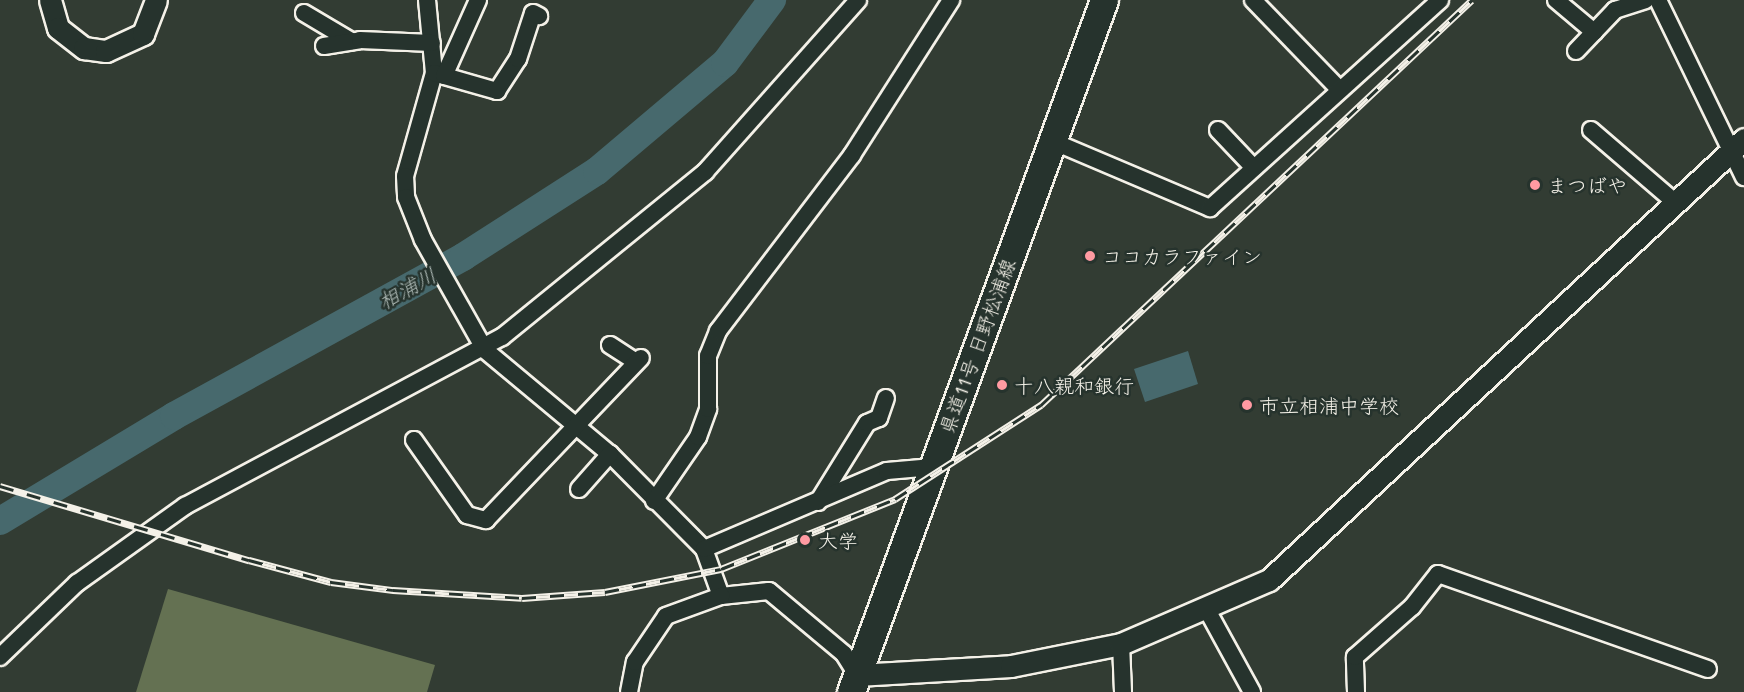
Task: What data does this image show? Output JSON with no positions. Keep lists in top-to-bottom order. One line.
{"streets":{"main road":["県道11号 日野松浦線"]},"water":["相浦川"],"places":["まつばや","ココカラファイン","十八親和銀行","市立相浦中学校","大学"]}
